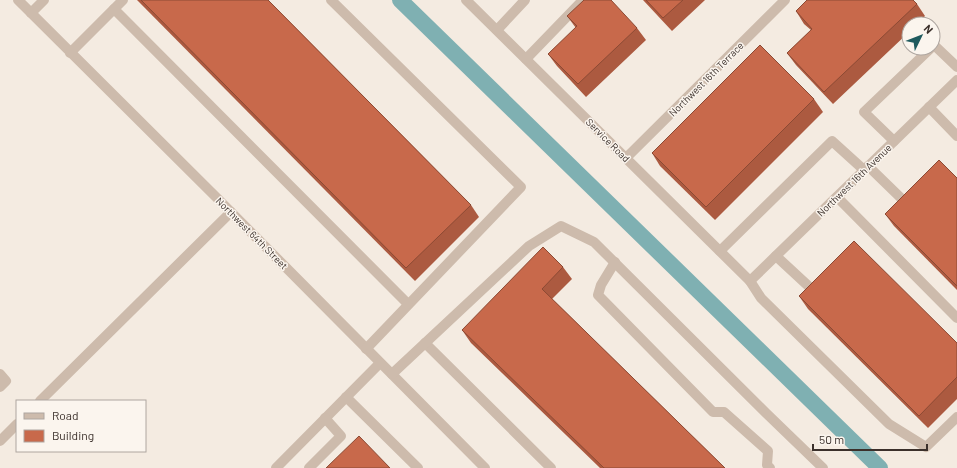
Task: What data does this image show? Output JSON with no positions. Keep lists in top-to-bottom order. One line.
{"streets":{"street":["Northwest 16th Terrace","Service Road","Northwest 16th Avenue","Northwest 64th Street"]},"crossings":[["Northwest 16th Terrace","Service Road"],["Service Road","Northwest 16th Avenue"]],"legend":["Road","Building"],"scale_bar":"50 m","north":"top right"}
